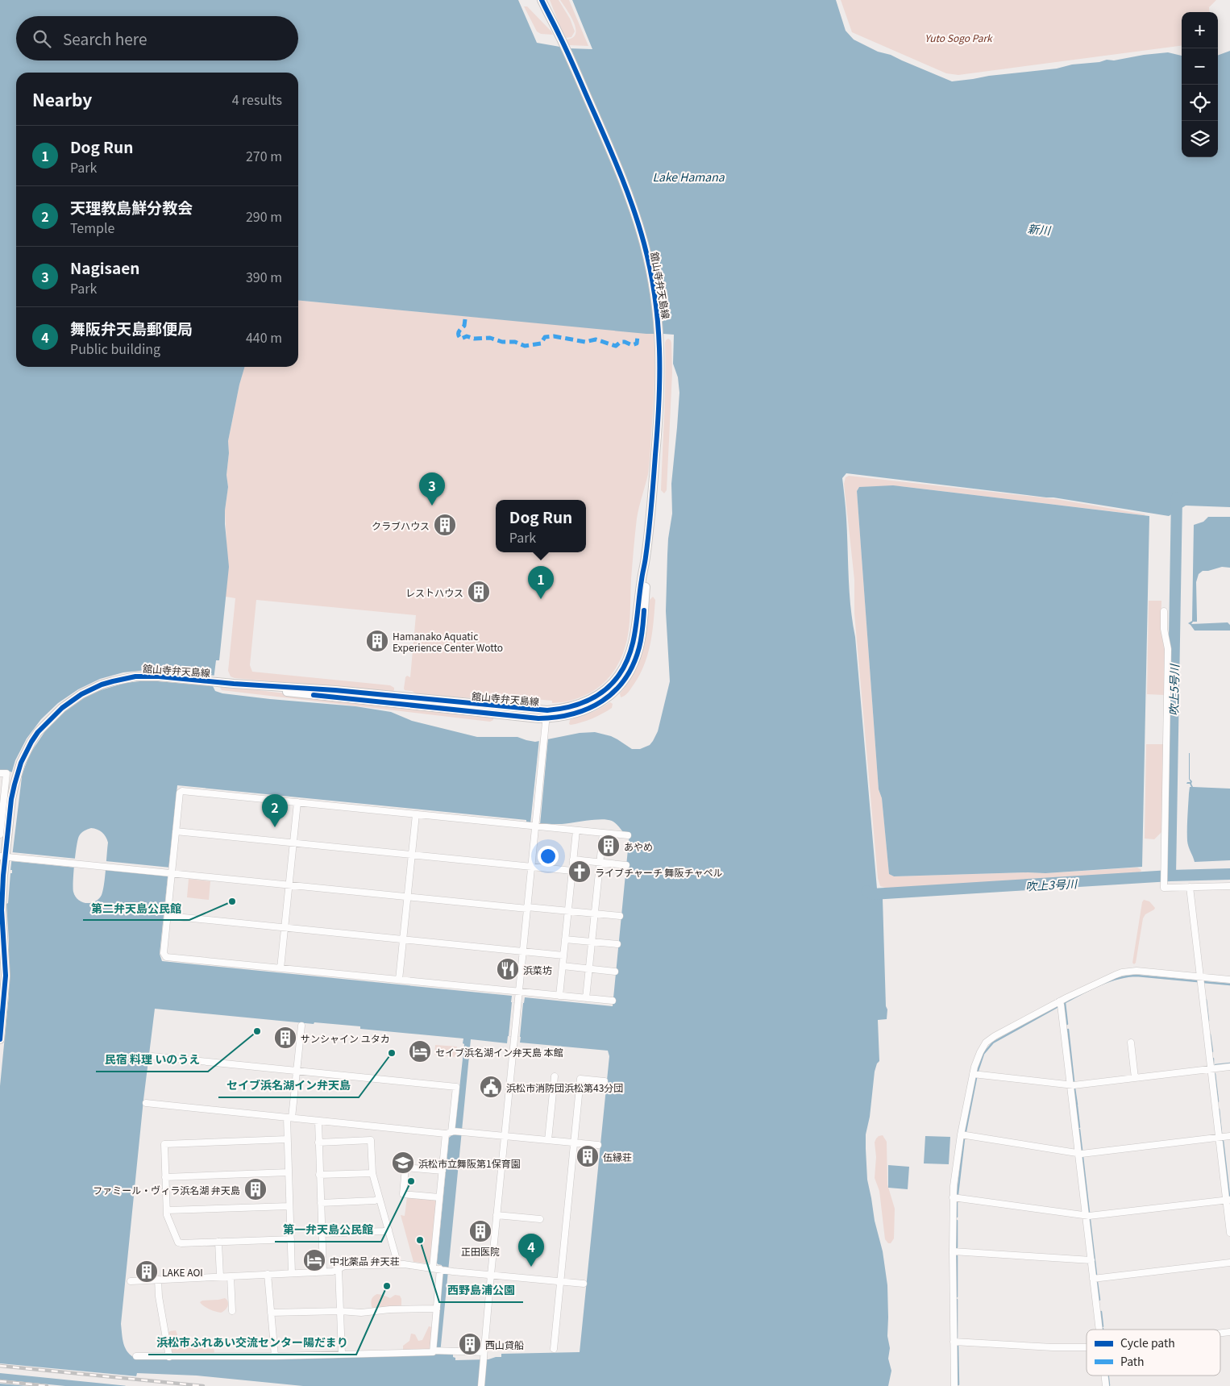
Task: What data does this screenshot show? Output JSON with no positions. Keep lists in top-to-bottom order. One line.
{"streets":{"main road":["舘山寺弁天島線"]},"water":["Lake Hamana","新川","吹上5号川","吹上3号川"],"parks":["Yuto Sogo Park"],"places":{"building":["クラブハウス","レストハウス","Hamanako Aquatic Experience Center Wotto","あやめ","サンシャイン ユタカ","伍縁荘","ファミール・ヴィラ浜名湖 弁天島","正田医院","LAKE AOI","西山貸船"],"church":["ライブチャーチ 舞阪チャペル"],"other":["第二弁天島公民館","民宿 料理 いのうえ","セイブ浜名湖イン弁天島","第一弁天島公民館","西野島浦公園","浜松市ふれあい交流センター陽だまり"],"restaurant":["浜菜坊"],"hotel":["セイブ浜名湖イン弁天島 本館","中北薬品 弁天荘"],"public building":["浜松市消防団浜松第43分団"],"school or university":["浜松市立舞阪第1保育園"]},"legend":["Cycle path","Path"],"page":{"map_buttons":["+","−"],"search":"Search here","heading":["Nearby","4 results"],"list":[{"mark":"1","name":"Dog Run","note":"Park","value":"270 m"},{"mark":"2","name":"天理教島鮮分教会","note":"Temple","value":"290 m"},{"mark":"3","name":"Nagisaen","note":"Park","value":"390 m"},{"mark":"4","name":"舞阪弁天島郵便局","note":"Public building","value":"440 m"}],"pins":["3","1","2","4"],"popup":["Dog Run","Park"]}}
